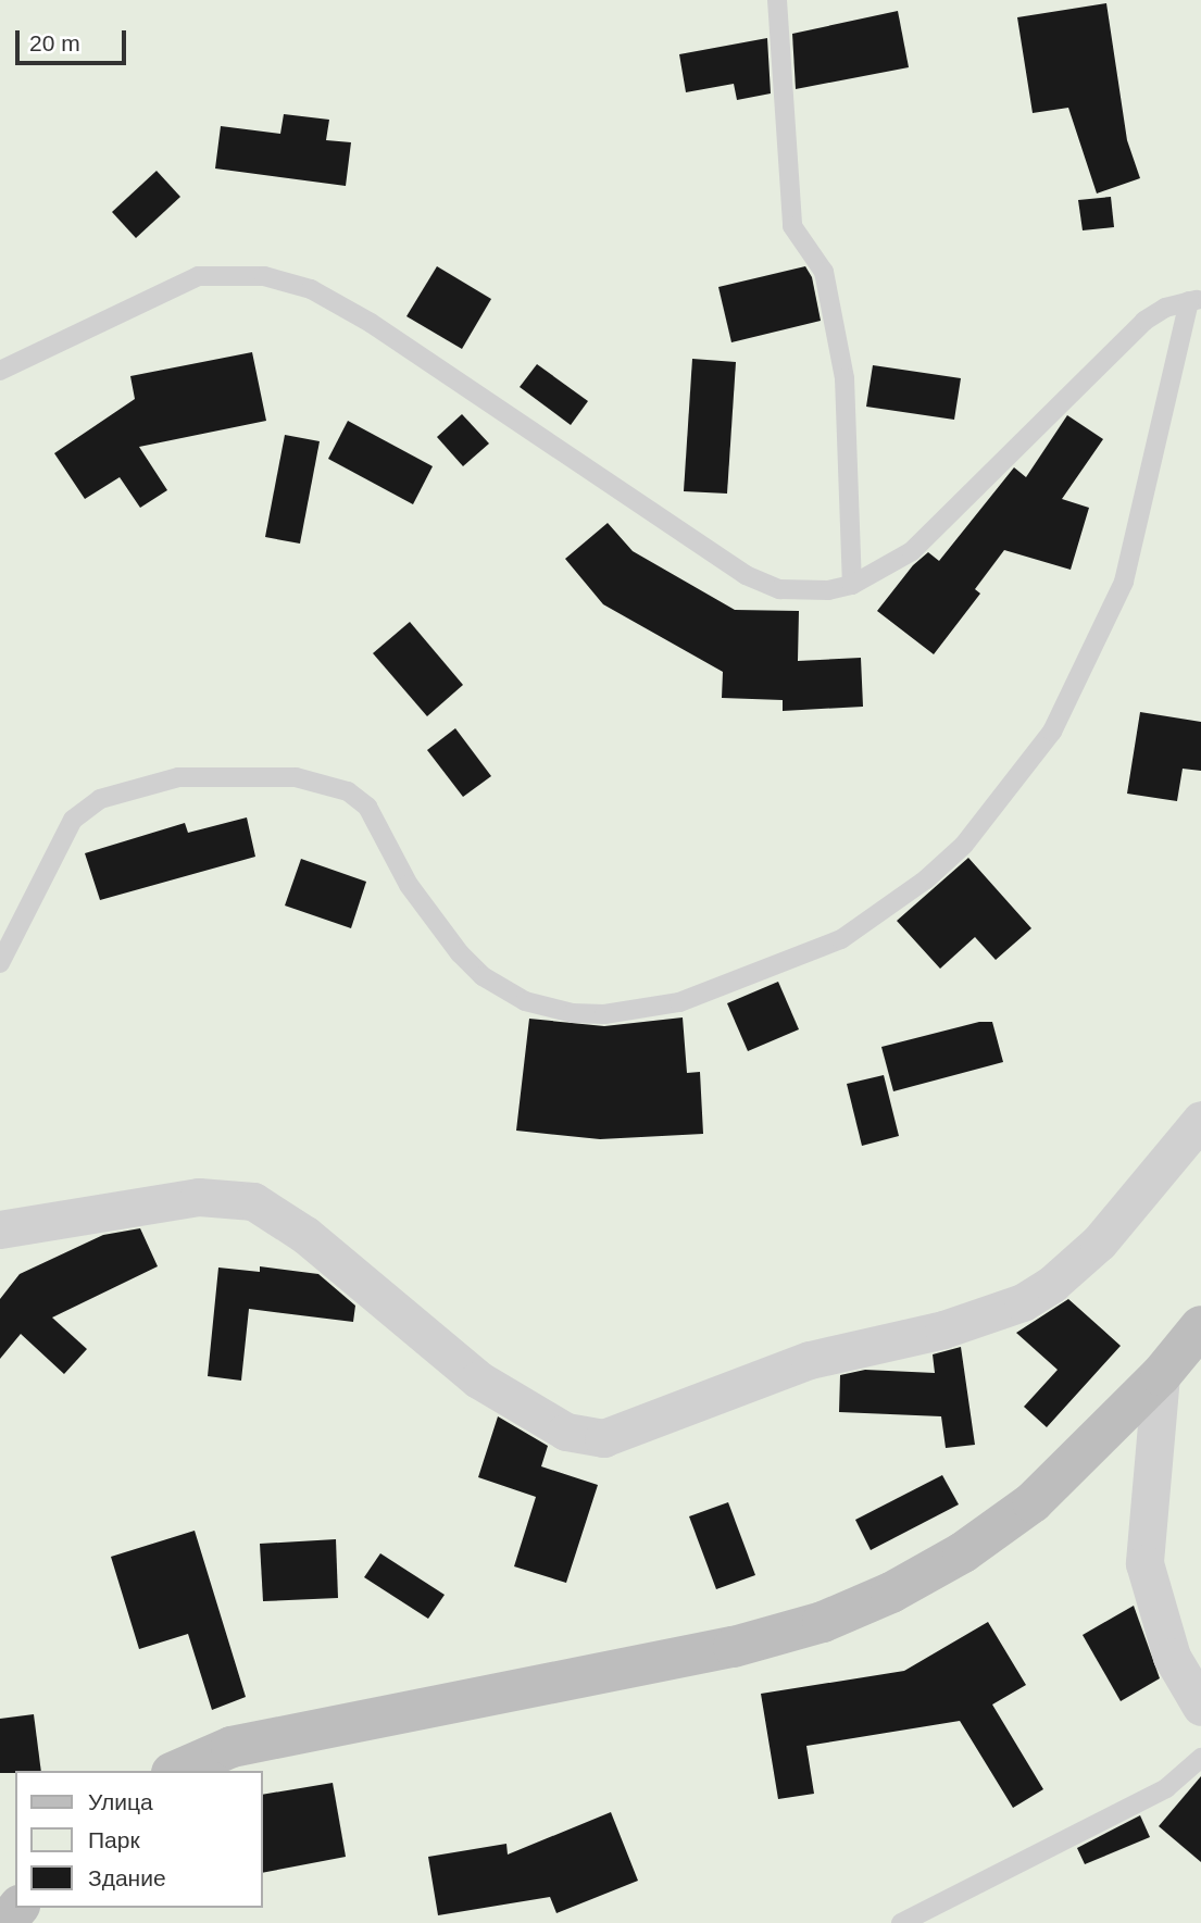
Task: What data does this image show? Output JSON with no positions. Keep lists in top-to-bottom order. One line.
{"legend":["Улица","Парк","Здание"],"scale_bar":"20 m"}
